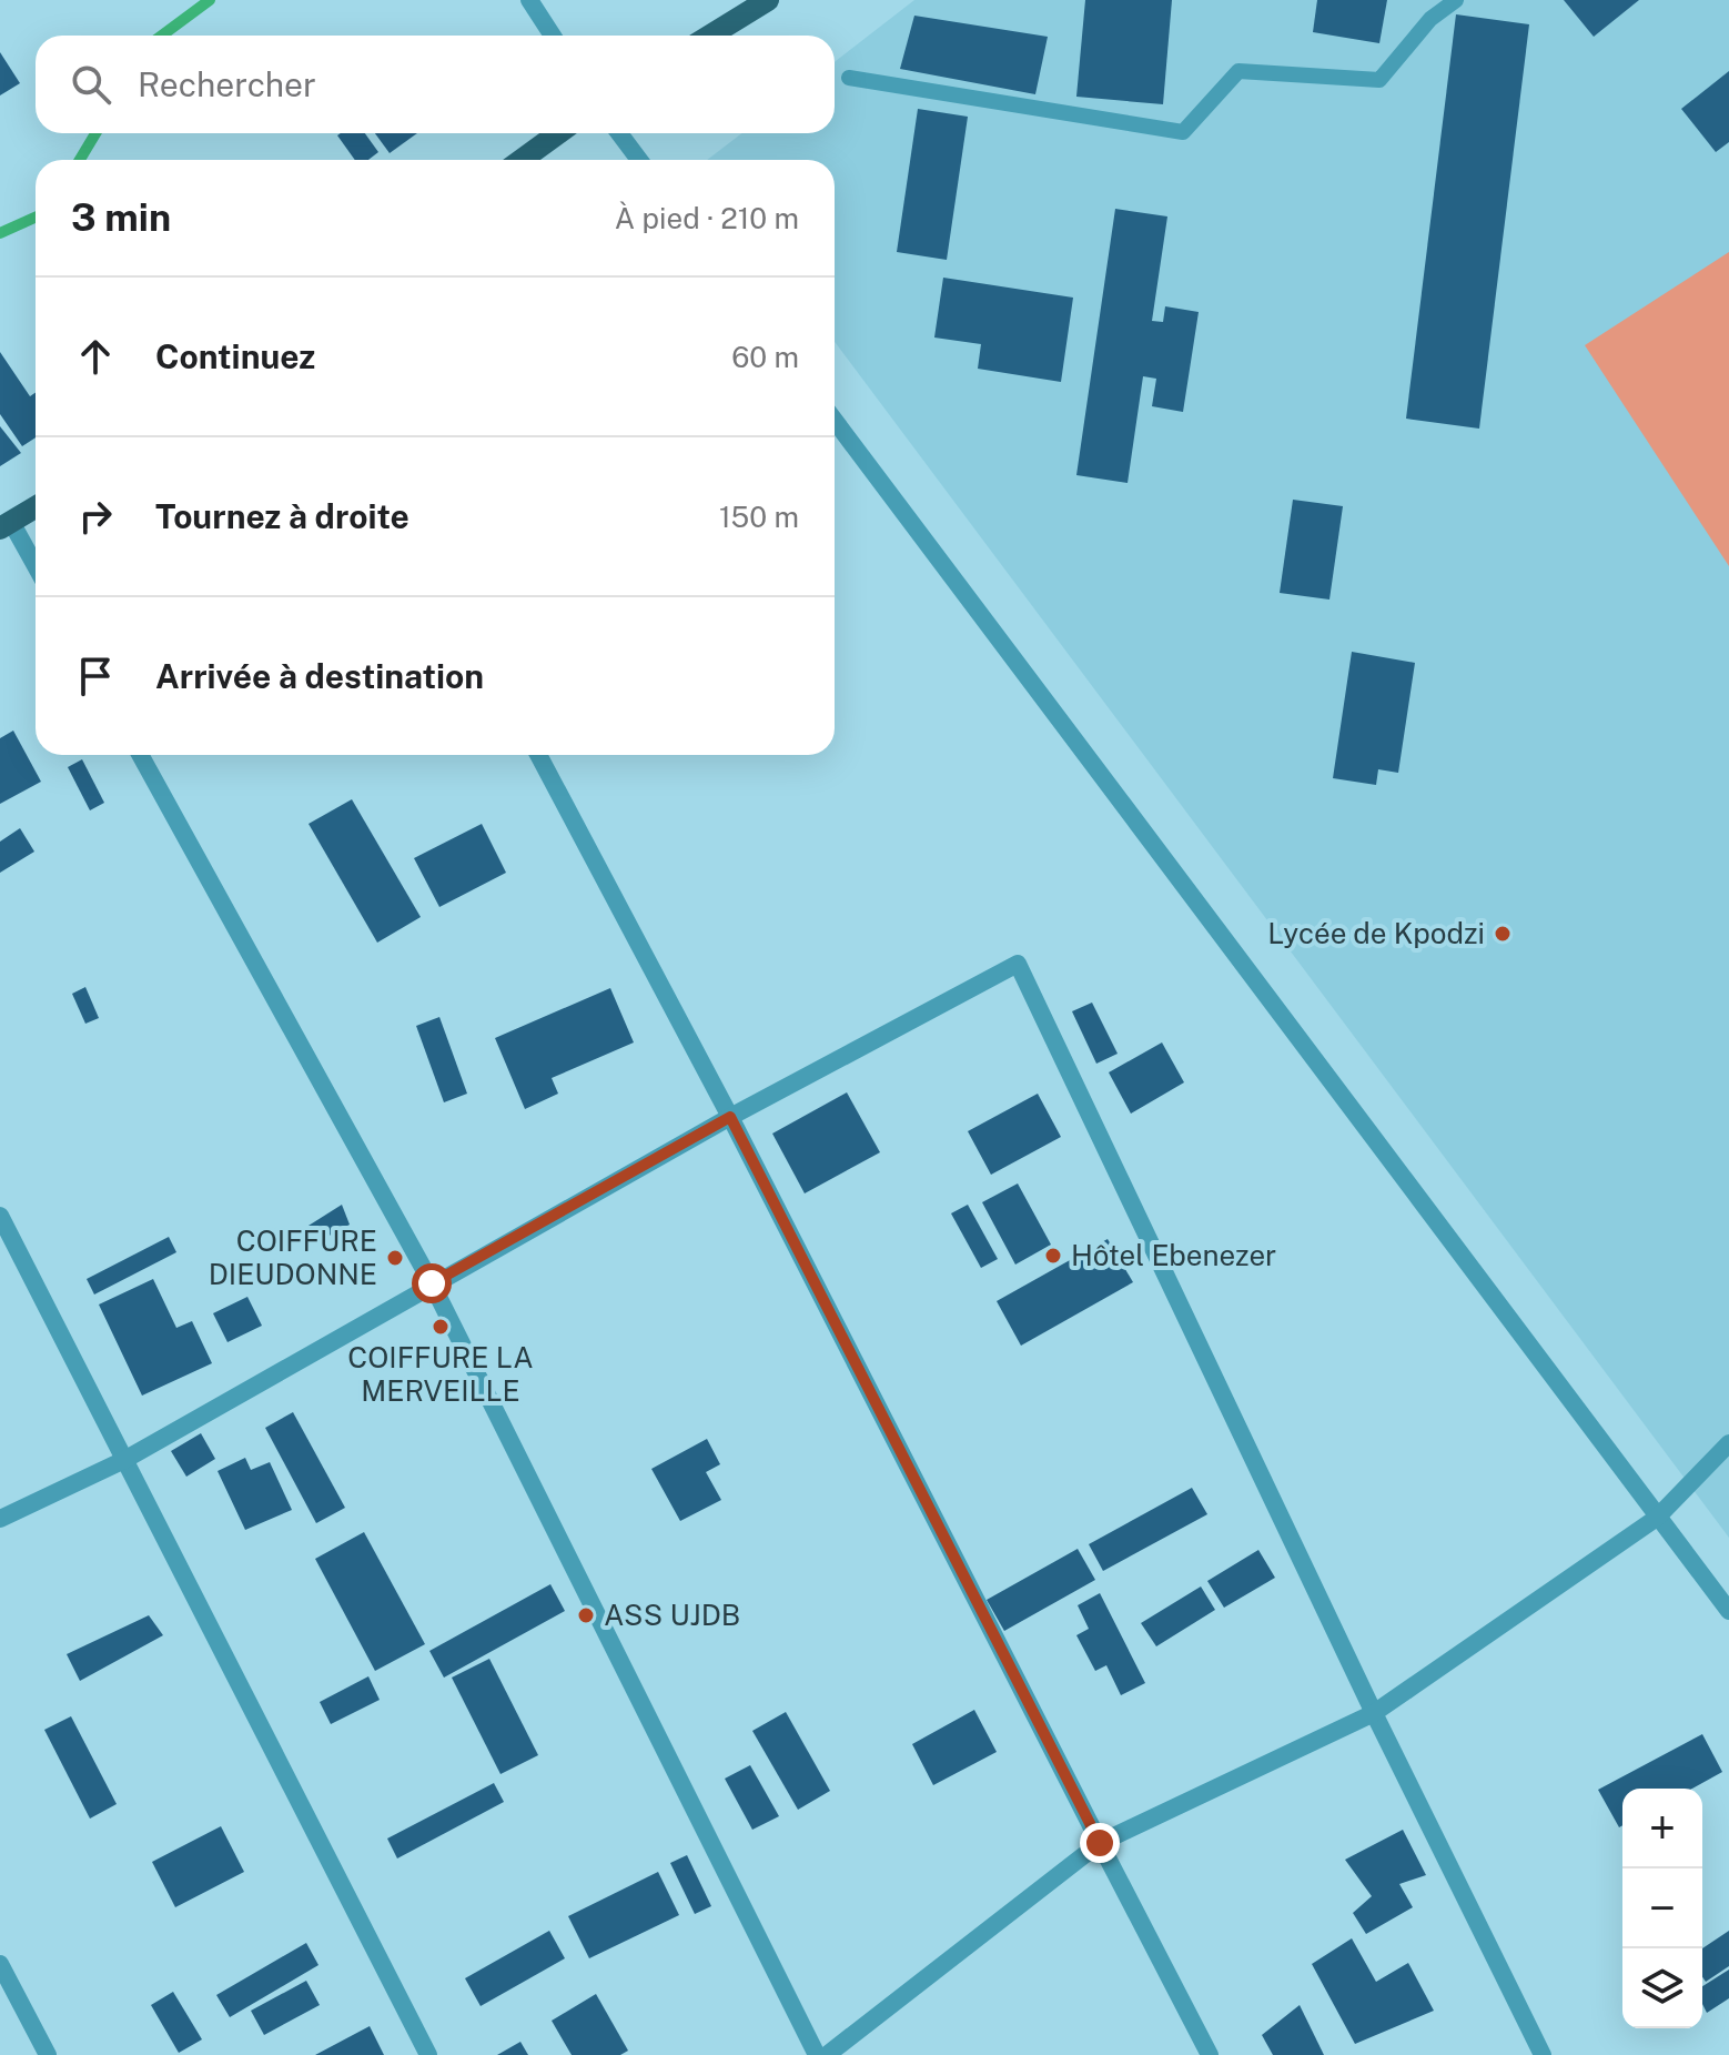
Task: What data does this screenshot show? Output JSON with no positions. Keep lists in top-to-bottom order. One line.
{"places":["Lycée de Kpodzi","Hôtel Ebenezer","COIFFURE DIEUDONNE","COIFFURE LA MERVEILLE","ASS UJDB"],"page":{"search":"Rechercher","heading":["3 min","À pied · 210 m"],"list":[["Continuez","60 m"],["Tournez à droite","150 m"],"Arrivée à destination"],"map_buttons":["+","−"]}}
